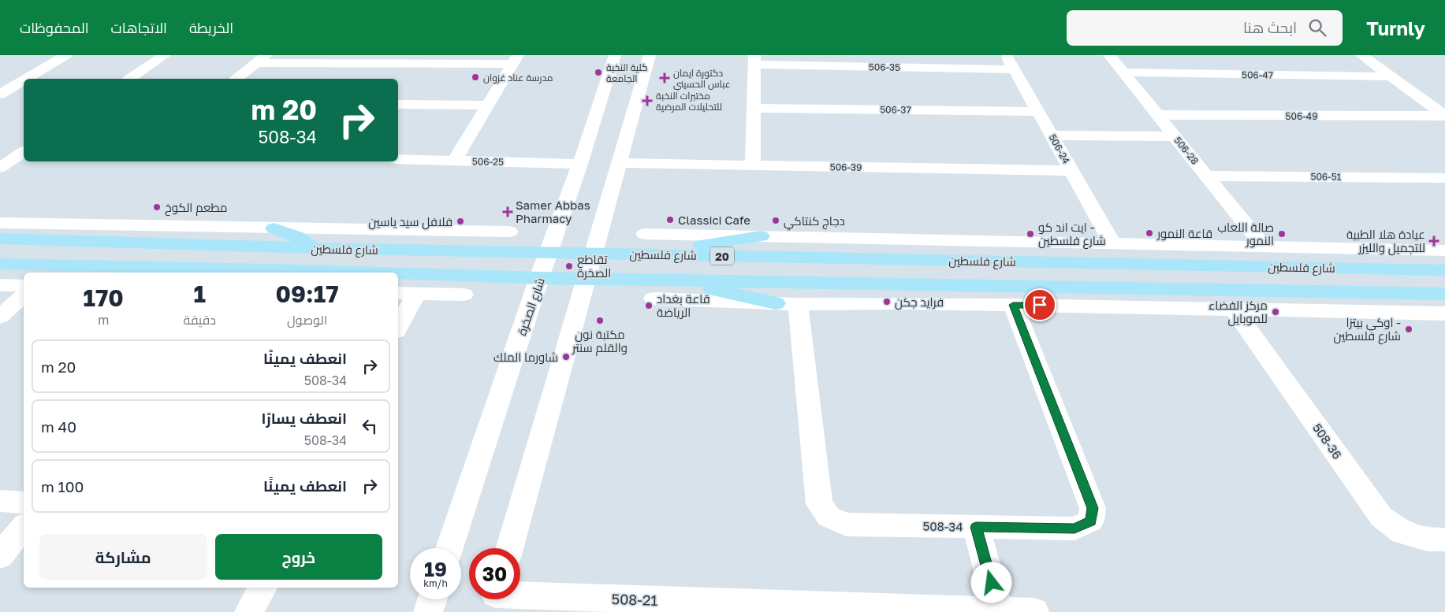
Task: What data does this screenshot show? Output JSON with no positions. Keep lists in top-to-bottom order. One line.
{"streets":{"main road":["شارع فلسطين","20"],"street":["506-35","506-47","506-37","506-49","506-24","506-28","506-25","506-39","506-51","شارع الصخرة","508-36","508-34","508-21"]},"crossings":[["506-35","506-24"],["506-47","506-28"],["506-37","506-24"],["506-49","506-28"],["506-24","506-39"],["506-28","506-51"],["506-25","شارع الصخرة"],["506-39","شارع الصخرة"],["شارع فلسطين","شارع الصخرة"]],"places":{"other":["كلية النخبة الجامعة","مدرسة عناد غزوان","مطعم الكوخ","Classici Cafe","دجاج كنتاكي","فلافل سيد ياسين","قاعة النمور","ايت اند كو - شارع فلسطين","صالة اللعاب النمور","تقاطع الصخرة","فرايد جكن","قاعة بغداد الرياضة","مركز الفضاء للموبايل","مكتبة نون والقلم سنتر","اوكي بيتزا - شارع فلسطين","شاورما الملك"],"health":["دكتورة ايمان عباس الحسيني","مختبرات النخبة للتحليلات المرضية","Samer Abbas Pharmacy","عيادة هلا الطبية للتجميل والليزر"]},"page":{"header":"Turnly","search":"ابحث هنا","nav":["الخريطة","الاتجاهات","المحفوظات"],"turn":["20 m","508-34"],"eta":["09:17","الوصول","1","دقيقة","170","m"],"list":[{"name":"انعطف يمينًا","note":"508-34","value":"20 m"},{"name":"انعطف يسارًا","note":"508-34","value":"40 m"},{"name":"انعطف يمينًا","value":"100 m"}],"buttons":["خروج","مشاركة"],"speed":"19 km/h","limit":"30"}}
